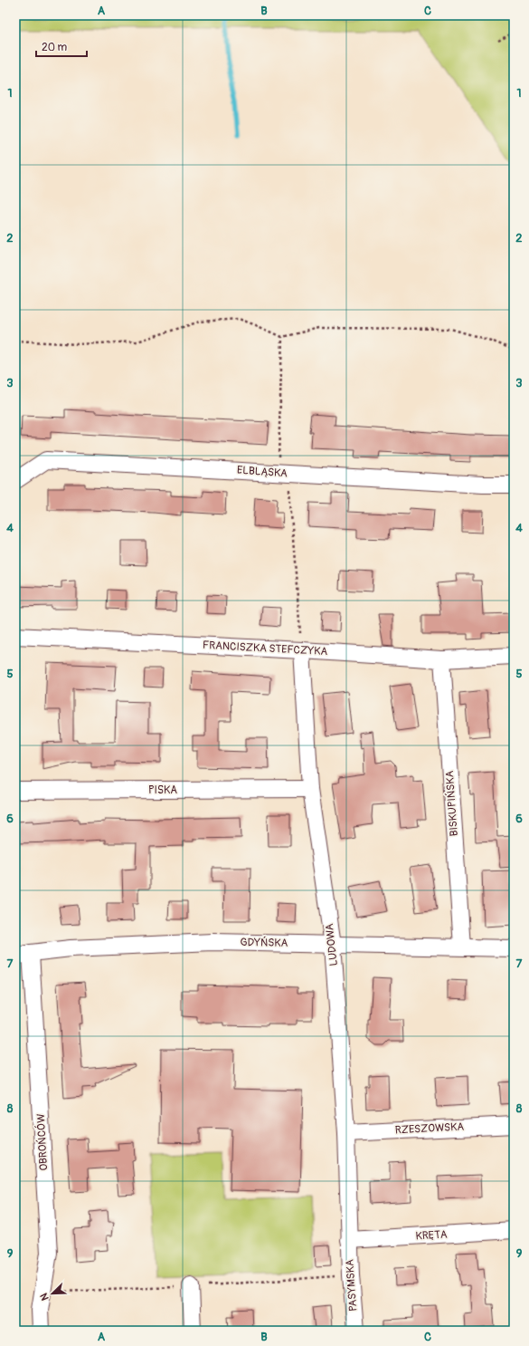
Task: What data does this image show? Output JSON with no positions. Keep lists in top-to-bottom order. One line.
{"streets":{"street":["ELBLĄSKA","FRANCISZKA STEFCZYKA","PISKA","BISKUPIŃSKA","GDYŃSKA","LUDOWA","RZESZOWSKA","OBROŃCÓW","KRĘTA","PASYMSKA"]},"crossings":[["FRANCISZKA STEFCZYKA","BISKUPIŃSKA"],["FRANCISZKA STEFCZYKA","LUDOWA"],["PISKA","LUDOWA"],["BISKUPIŃSKA","GDYŃSKA"],["GDYŃSKA","LUDOWA"],["GDYŃSKA","OBROŃCÓW"],["LUDOWA","RZESZOWSKA"],["LUDOWA","KRĘTA"],["LUDOWA","PASYMSKA"],["KRĘTA","PASYMSKA"]],"scale_bar":"20 m","north":"bottom left","grid":{"columns":["A","B","C"],"rows":["1","2","3","4","5","6","7","8","9"]}}
